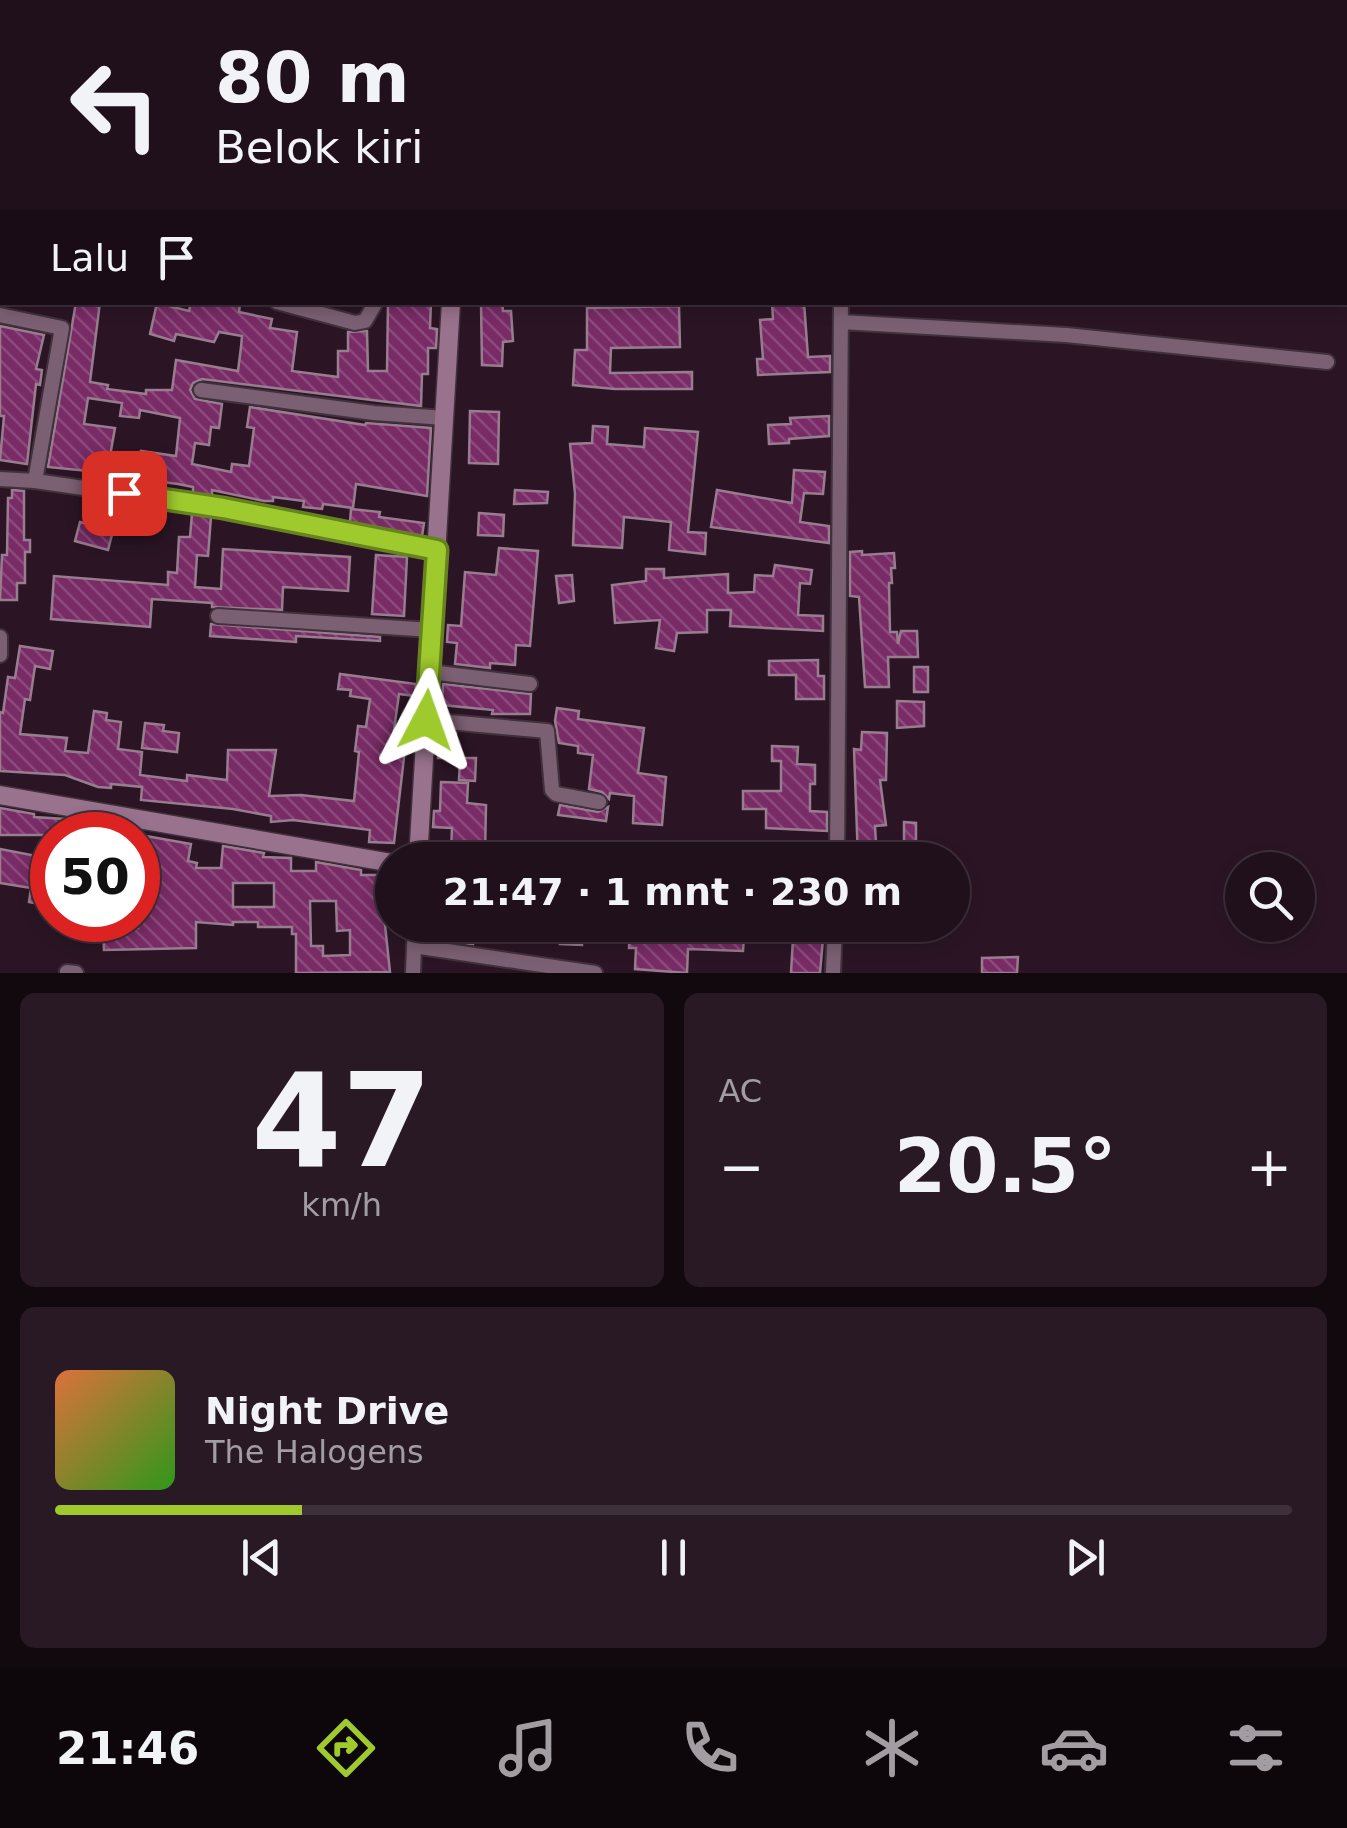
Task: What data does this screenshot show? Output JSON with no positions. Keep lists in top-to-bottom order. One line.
{"page":{"turn":["80 m","Belok kiri"],"then":"Lalu","limit":"50","trip":"21:47 · 1 mnt · 230 m","tile":[["47","km/h"],"AC"],"heat":["−","20.5°","+"],"song":["Night Drive","The Halogens"],"tabs":"21:46"}}
